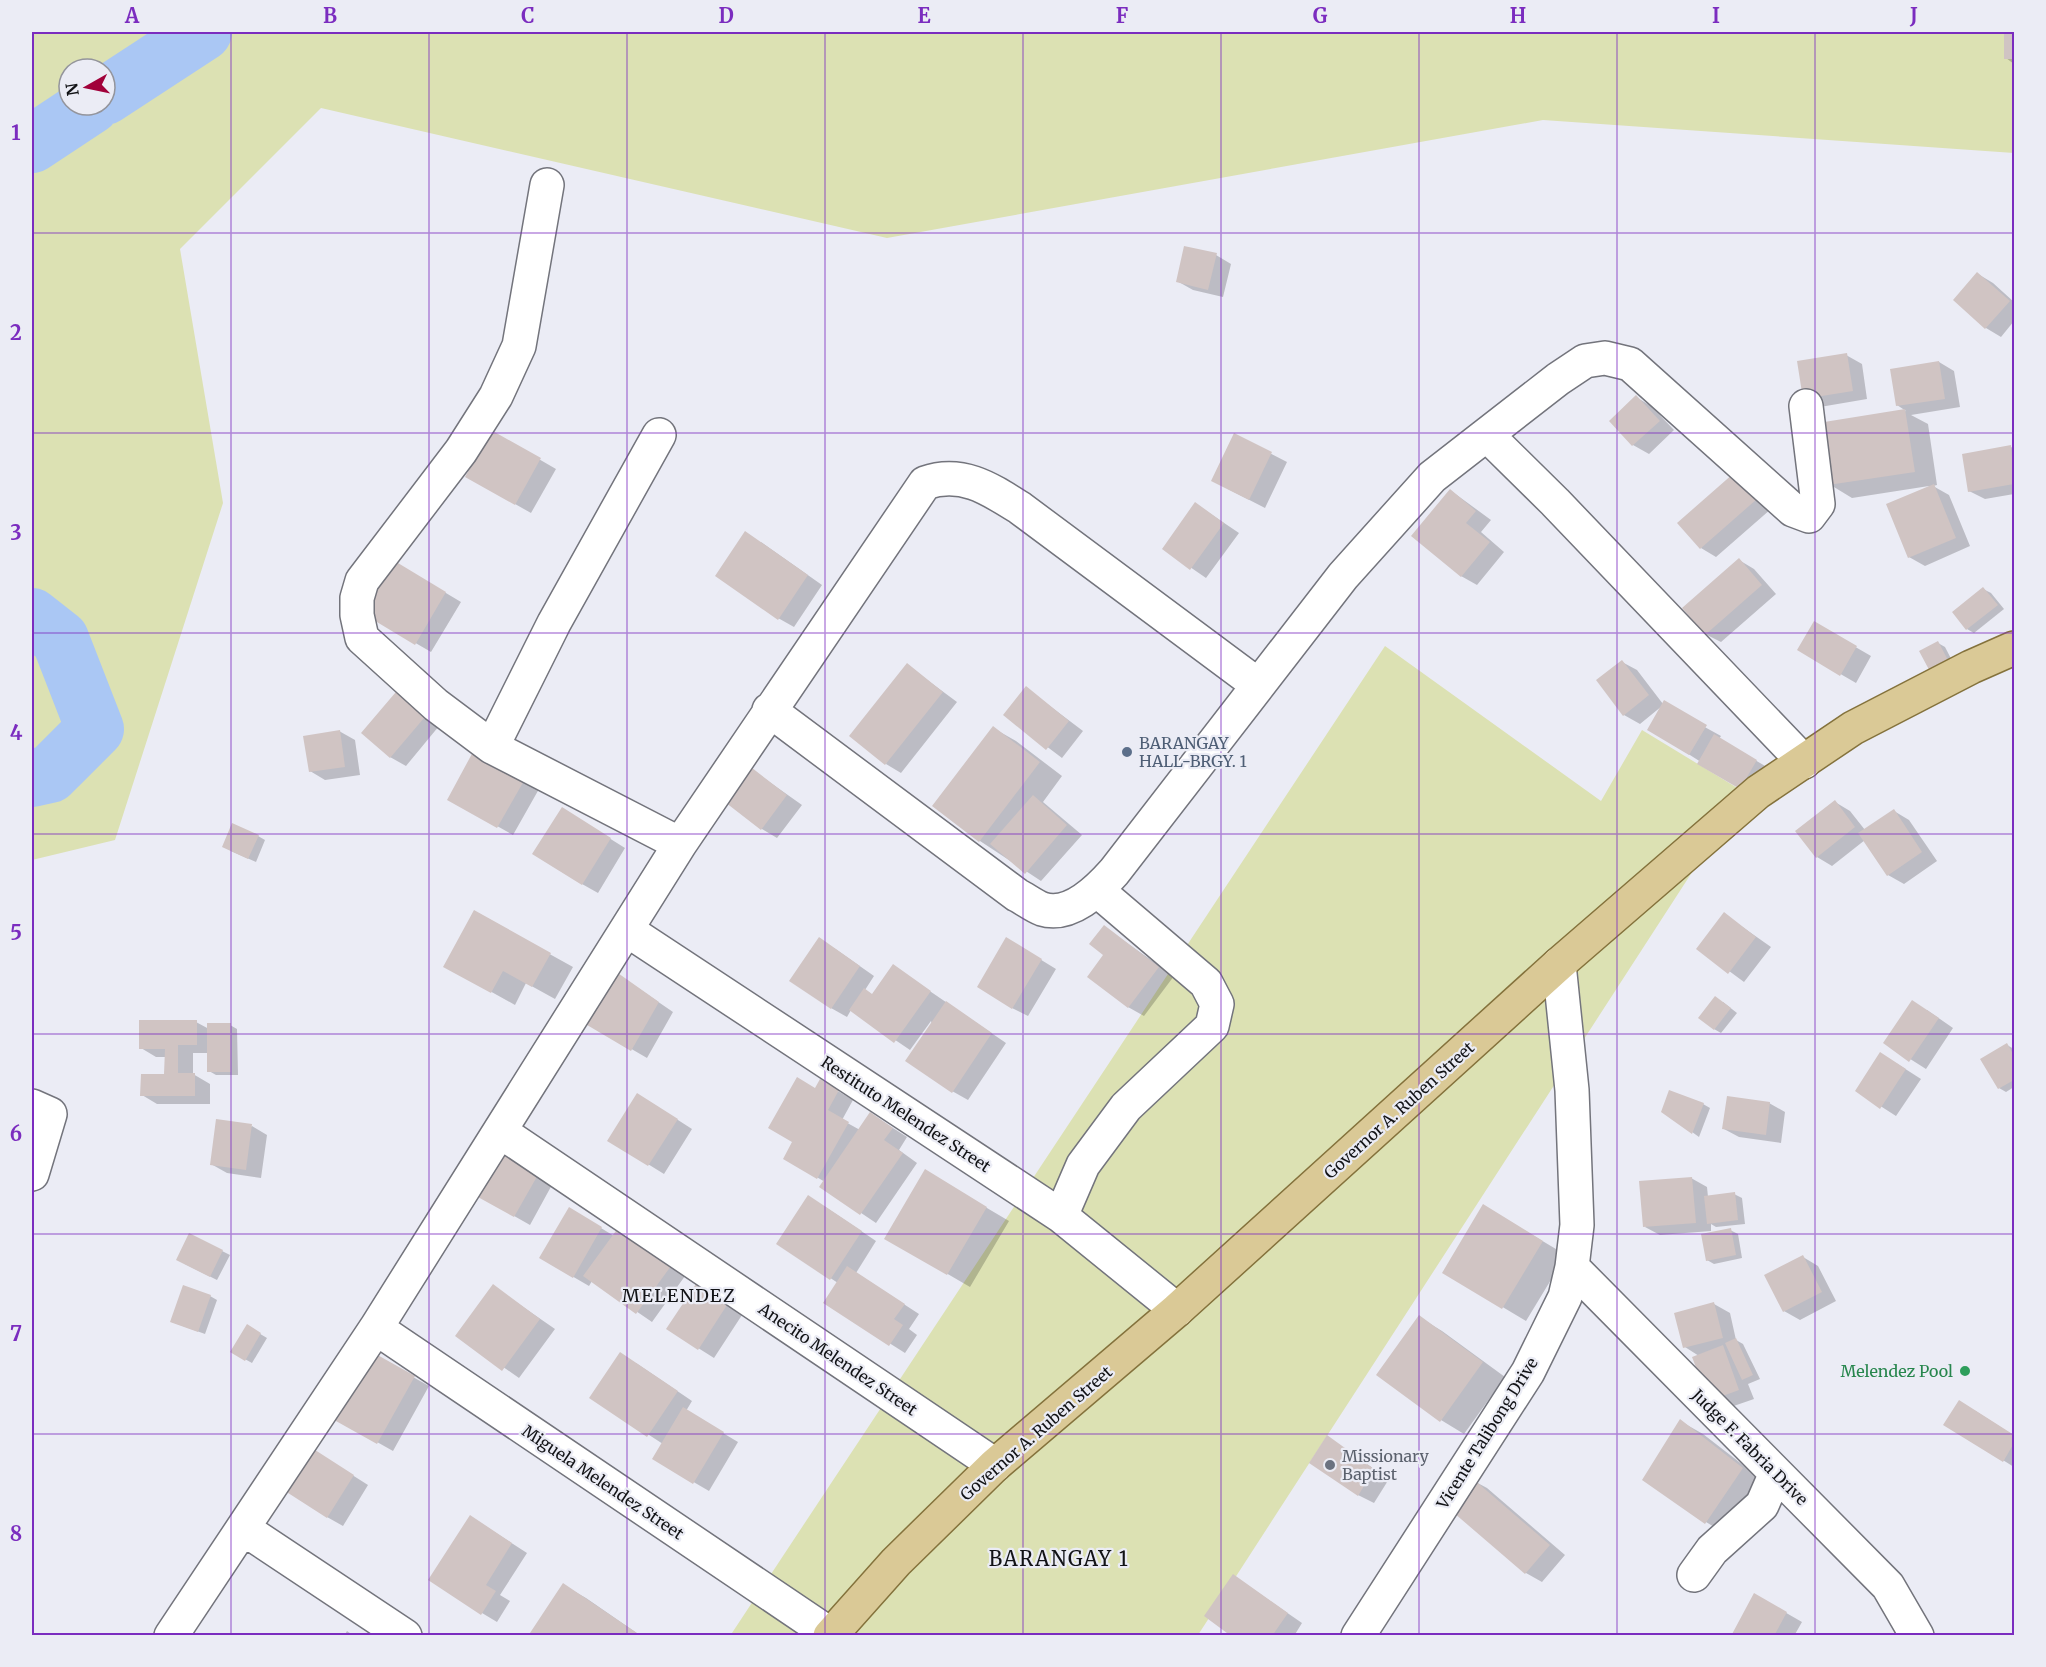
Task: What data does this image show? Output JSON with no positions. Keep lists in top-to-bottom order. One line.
{"streets":{"main road":["Governor A. Ruben Street"],"street":["Restituto Melendez Street","Anecito Melendez Street","Vicente Talibong Drive","Judge F. Fabria Drive","Miguela Melendez Street"]},"crossings":[["Governor A. Ruben Street","Restituto Melendez Street"],["Governor A. Ruben Street","Anecito Melendez Street"],["Governor A. Ruben Street","Vicente Talibong Drive"],["Governor A. Ruben Street","Miguela Melendez Street"],["Vicente Talibong Drive","Judge F. Fabria Drive"]],"districts":["MELENDEZ","BARANGAY 1"],"places":["BARANGAY HALL-BRGY. 1","Melendez Pool","Missionary Baptist"],"north":"left","grid":{"columns":["A","B","C","D","E","F","G","H","I","J"],"rows":["1","2","3","4","5","6","7","8"]}}
